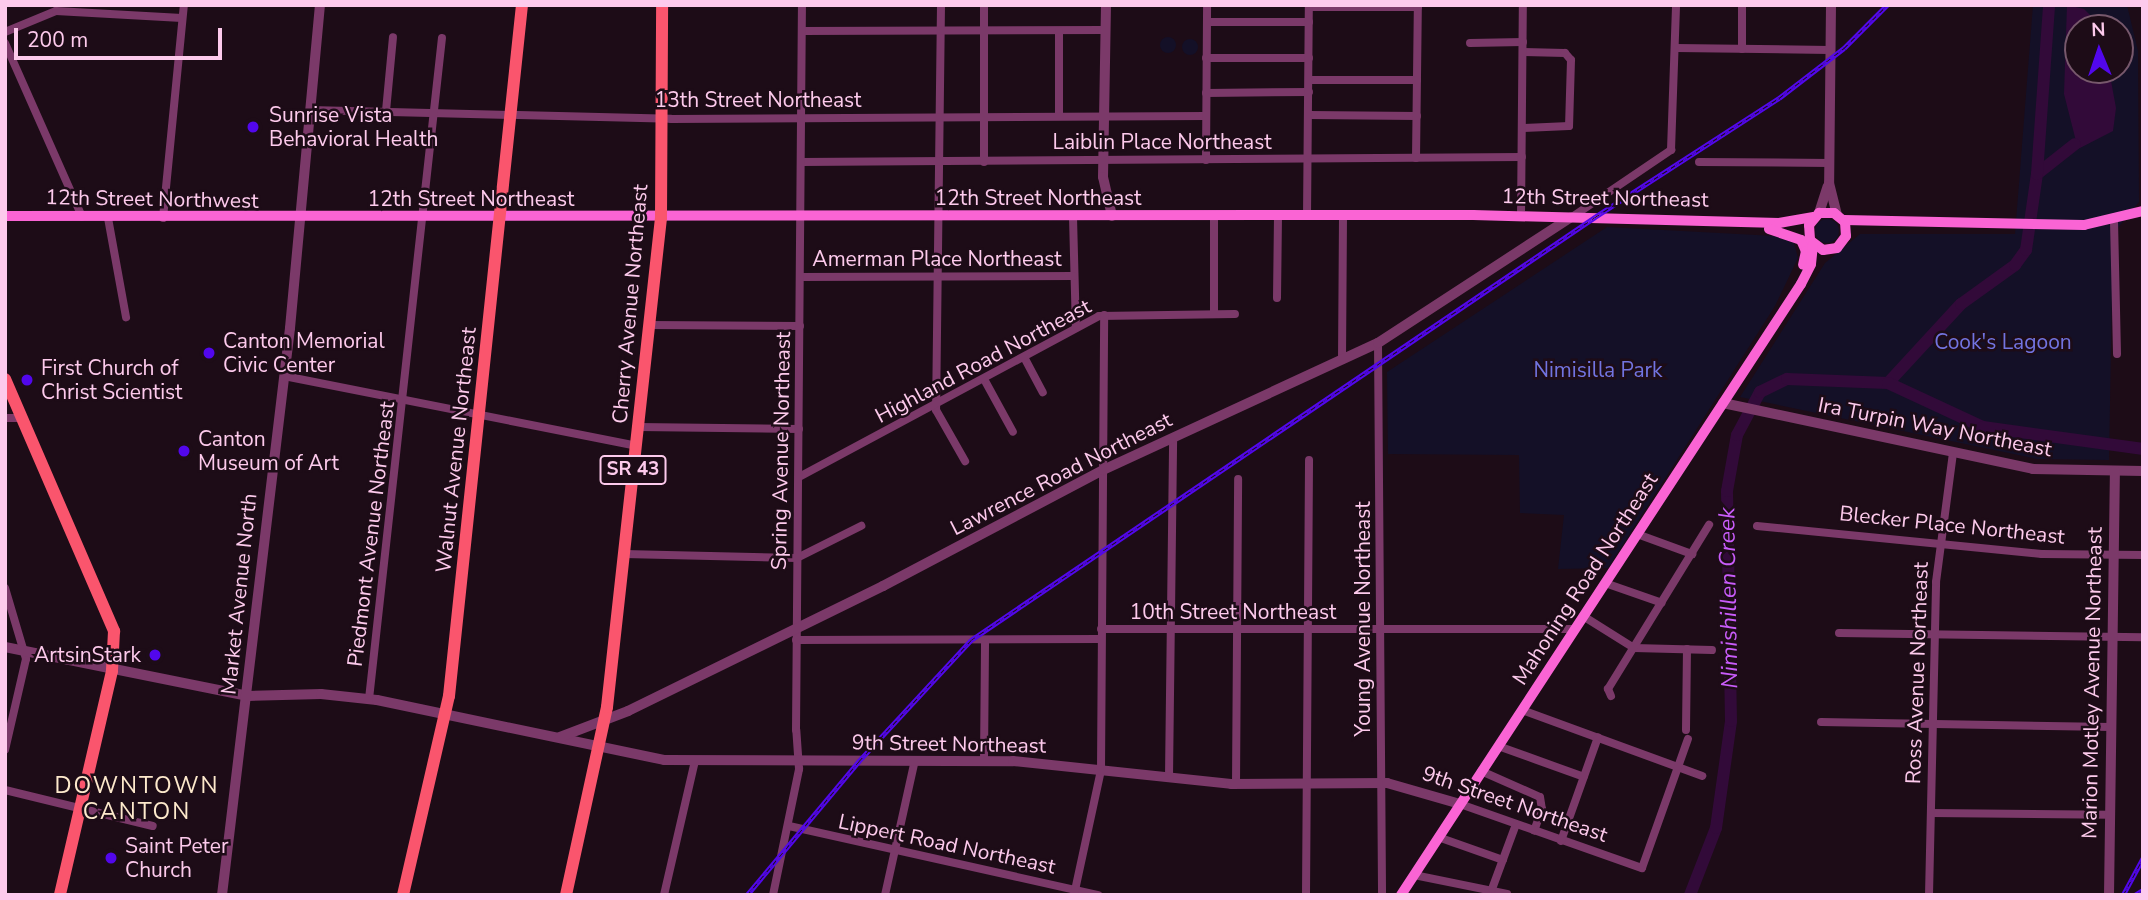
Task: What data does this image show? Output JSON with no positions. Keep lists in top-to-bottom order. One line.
{"streets":{"main road":["12th Street Northeast","12th Street Northwest","Cherry Avenue Northeast","Walnut Avenue Northeast","SR 43","Mahoning Road Northeast"],"street":["13th Street Northeast","Laiblin Place Northeast","Amerman Place Northeast","Highland Road Northeast","Ira Turpin Way Northeast","Spring Avenue Northeast","Lawrence Road Northeast","Blecker Place Northeast","Piedmont Avenue Northeast","Market Avenue North","10th Street Northeast","Young Avenue Northeast","Ross Avenue Northeast","Marion Motley Avenue Northeast","9th Street Northeast","Lippert Road Northeast"]},"crossings":[["13th Street Northeast","Cherry Avenue Northeast"],["13th Street Northeast","Walnut Avenue Northeast"],["13th Street Northeast","Spring Avenue Northeast"],["13th Street Northeast","Piedmont Avenue Northeast"],["13th Street Northeast","Market Avenue North"],["Laiblin Place Northeast","Spring Avenue Northeast"],["12th Street Northeast","12th Street Northwest"],["12th Street Northeast","Cherry Avenue Northeast"],["12th Street Northeast","Walnut Avenue Northeast"],["12th Street Northeast","Spring Avenue Northeast"],["12th Street Northeast","Lawrence Road Northeast"],["12th Street Northeast","Piedmont Avenue Northeast"],["12th Street Northeast","Mahoning Road Northeast"],["12th Street Northeast","Market Avenue North"],["12th Street Northwest","Market Avenue North"],["Amerman Place Northeast","Spring Avenue Northeast"],["Cherry Avenue Northeast","Lawrence Road Northeast"],["Cherry Avenue Northeast","9th Street Northeast"],["Highland Road Northeast","Spring Avenue Northeast"],["Ira Turpin Way Northeast","Mahoning Road Northeast"],["Ira Turpin Way Northeast","Ross Avenue Northeast"],["Ira Turpin Way Northeast","Marion Motley Avenue Northeast"],["Walnut Avenue Northeast","9th Street Northeast"],["Spring Avenue Northeast","Lawrence Road Northeast"],["Spring Avenue Northeast","10th Street Northeast"],["Spring Avenue Northeast","9th Street Northeast"],["Spring Avenue Northeast","Lippert Road Northeast"],["Lawrence Road Northeast","10th Street Northeast"],["Lawrence Road Northeast","Young Avenue Northeast"],["Lawrence Road Northeast","9th Street Northeast"],["Blecker Place Northeast","Ross Avenue Northeast"],["Blecker Place Northeast","Marion Motley Avenue Northeast"],["Piedmont Avenue Northeast","9th Street Northeast"],["Mahoning Road Northeast","10th Street Northeast"],["Mahoning Road Northeast","9th Street Northeast"],["Market Avenue North","9th Street Northeast"],["10th Street Northeast","Young Avenue Northeast"],["Young Avenue Northeast","9th Street Northeast"]],"districts":["DOWNTOWN CANTON"],"water":["Nimishillen Creek"],"parks":["Cook's Lagoon","Nimisilla Park"],"places":["Sunrise Vista Behavioral Health","Canton Memorial Civic Center","First Church of Christ Scientist","Canton Museum of Art","ArtsinStark","Saint Peter Church"],"scale_bar":"200 m","north":"top"}
